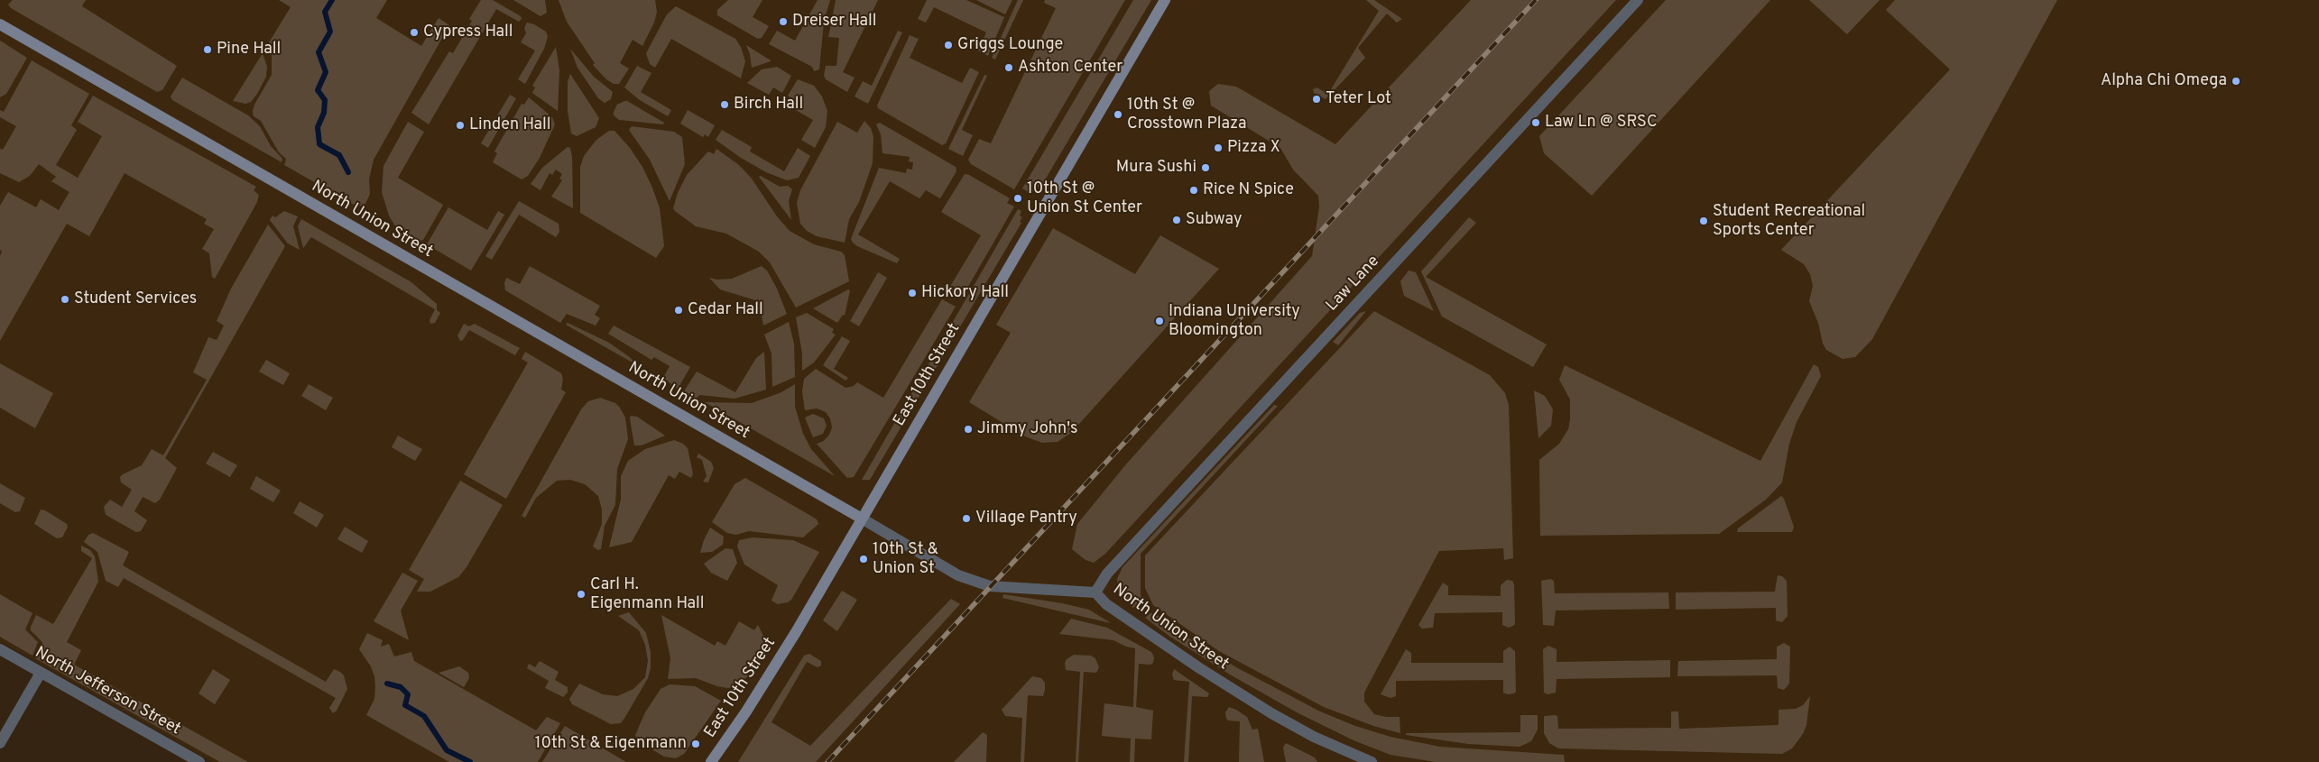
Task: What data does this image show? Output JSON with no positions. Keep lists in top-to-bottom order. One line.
{"streets":{"street":["North Union Street","Law Lane","East 10th Street","North Jefferson Street"]},"crossings":[["North Union Street","Law Lane"],["North Union Street","East 10th Street"]],"places":["Dreiser Hall","Cypress Hall","Griggs Lounge","Pine Hall","Ashton Center","Alpha Chi Omega","Teter Lot","Birch Hall","10th St @ Crosstown Plaza","Law Ln @ SRSC","Linden Hall","Pizza X","Mura Sushi","Rice N Spice","10th St @ Union St Center","Subway","Student Recreational Sports Center","Hickory Hall","Student Services","Cedar Hall","Indiana University Bloomington","Jimmy John's","Village Pantry","10th St & Union St","Carl H. Eigenmann Hall","10th St & Eigenmann"]}
